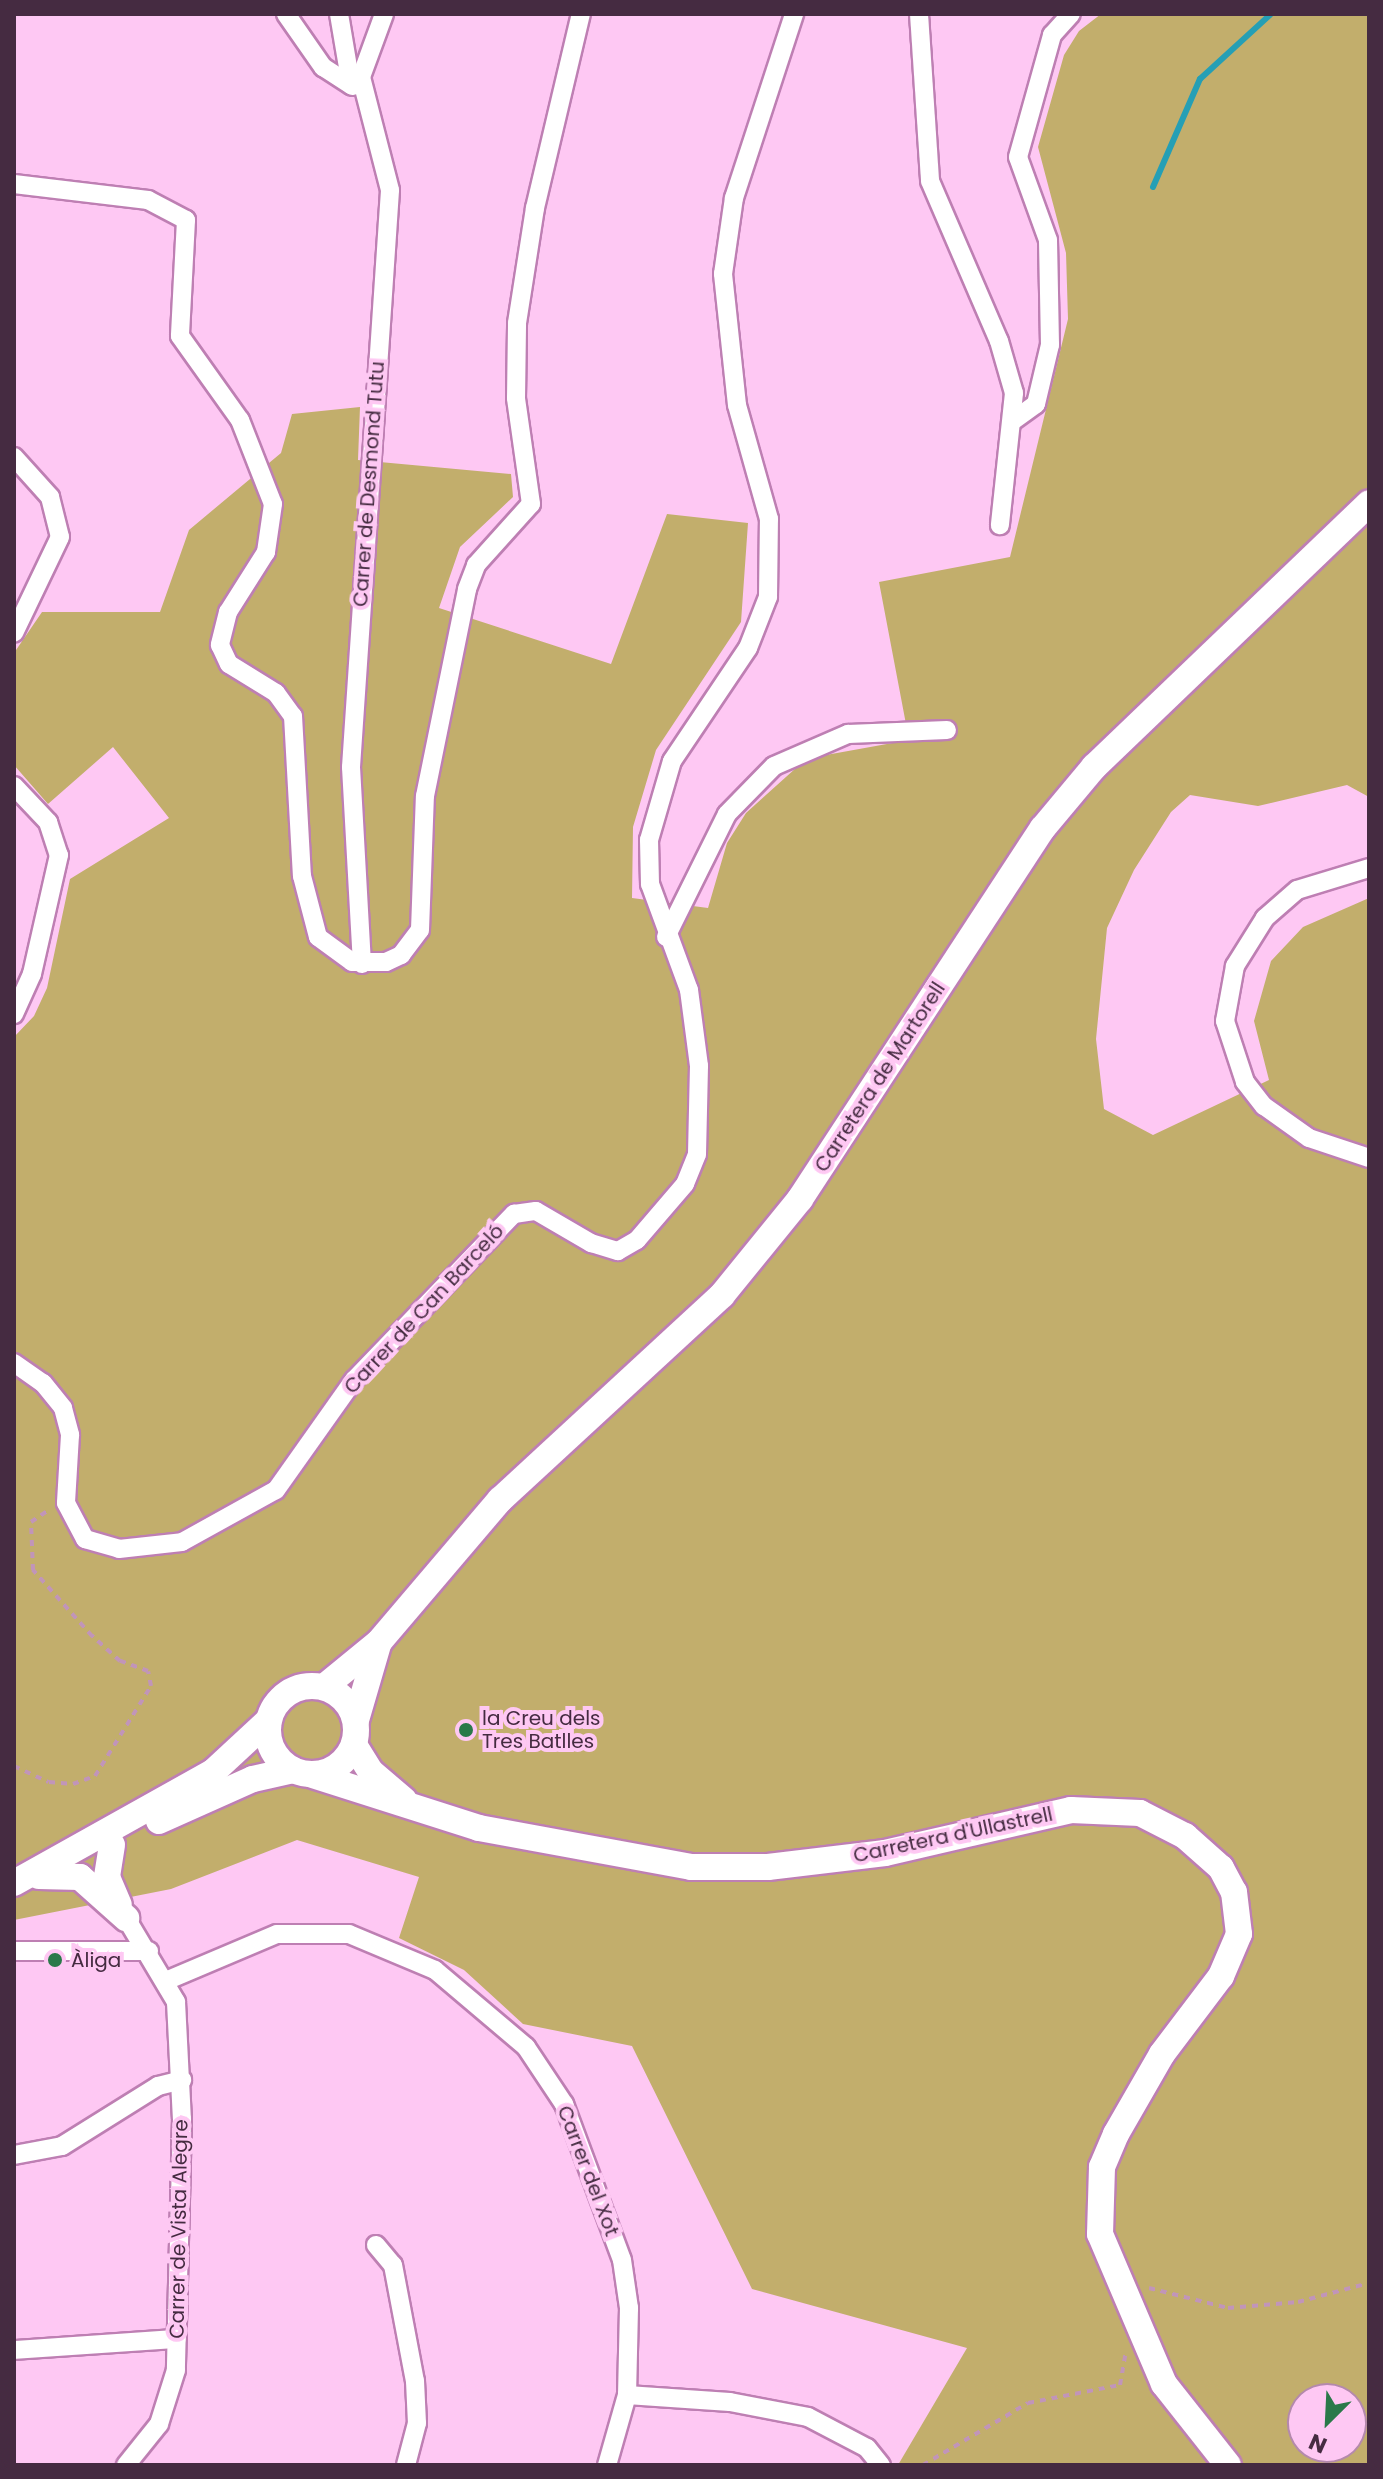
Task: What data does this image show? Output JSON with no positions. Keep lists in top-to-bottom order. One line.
{"streets":{"main road":["Carretera de Martorell","Carretera d'Ullastrell"],"street":["Carrer de Desmond Tutu","Carrer de Can Barceló","Carrer del Xot","Carrer de Vista Alegre"]},"crossings":[["Carretera de Martorell","Carretera d'Ullastrell"],["Carrer del Xot","Carrer de Vista Alegre"]],"places":["la Creu dels Tres Batlles","Àliga"],"north":"bottom left"}
